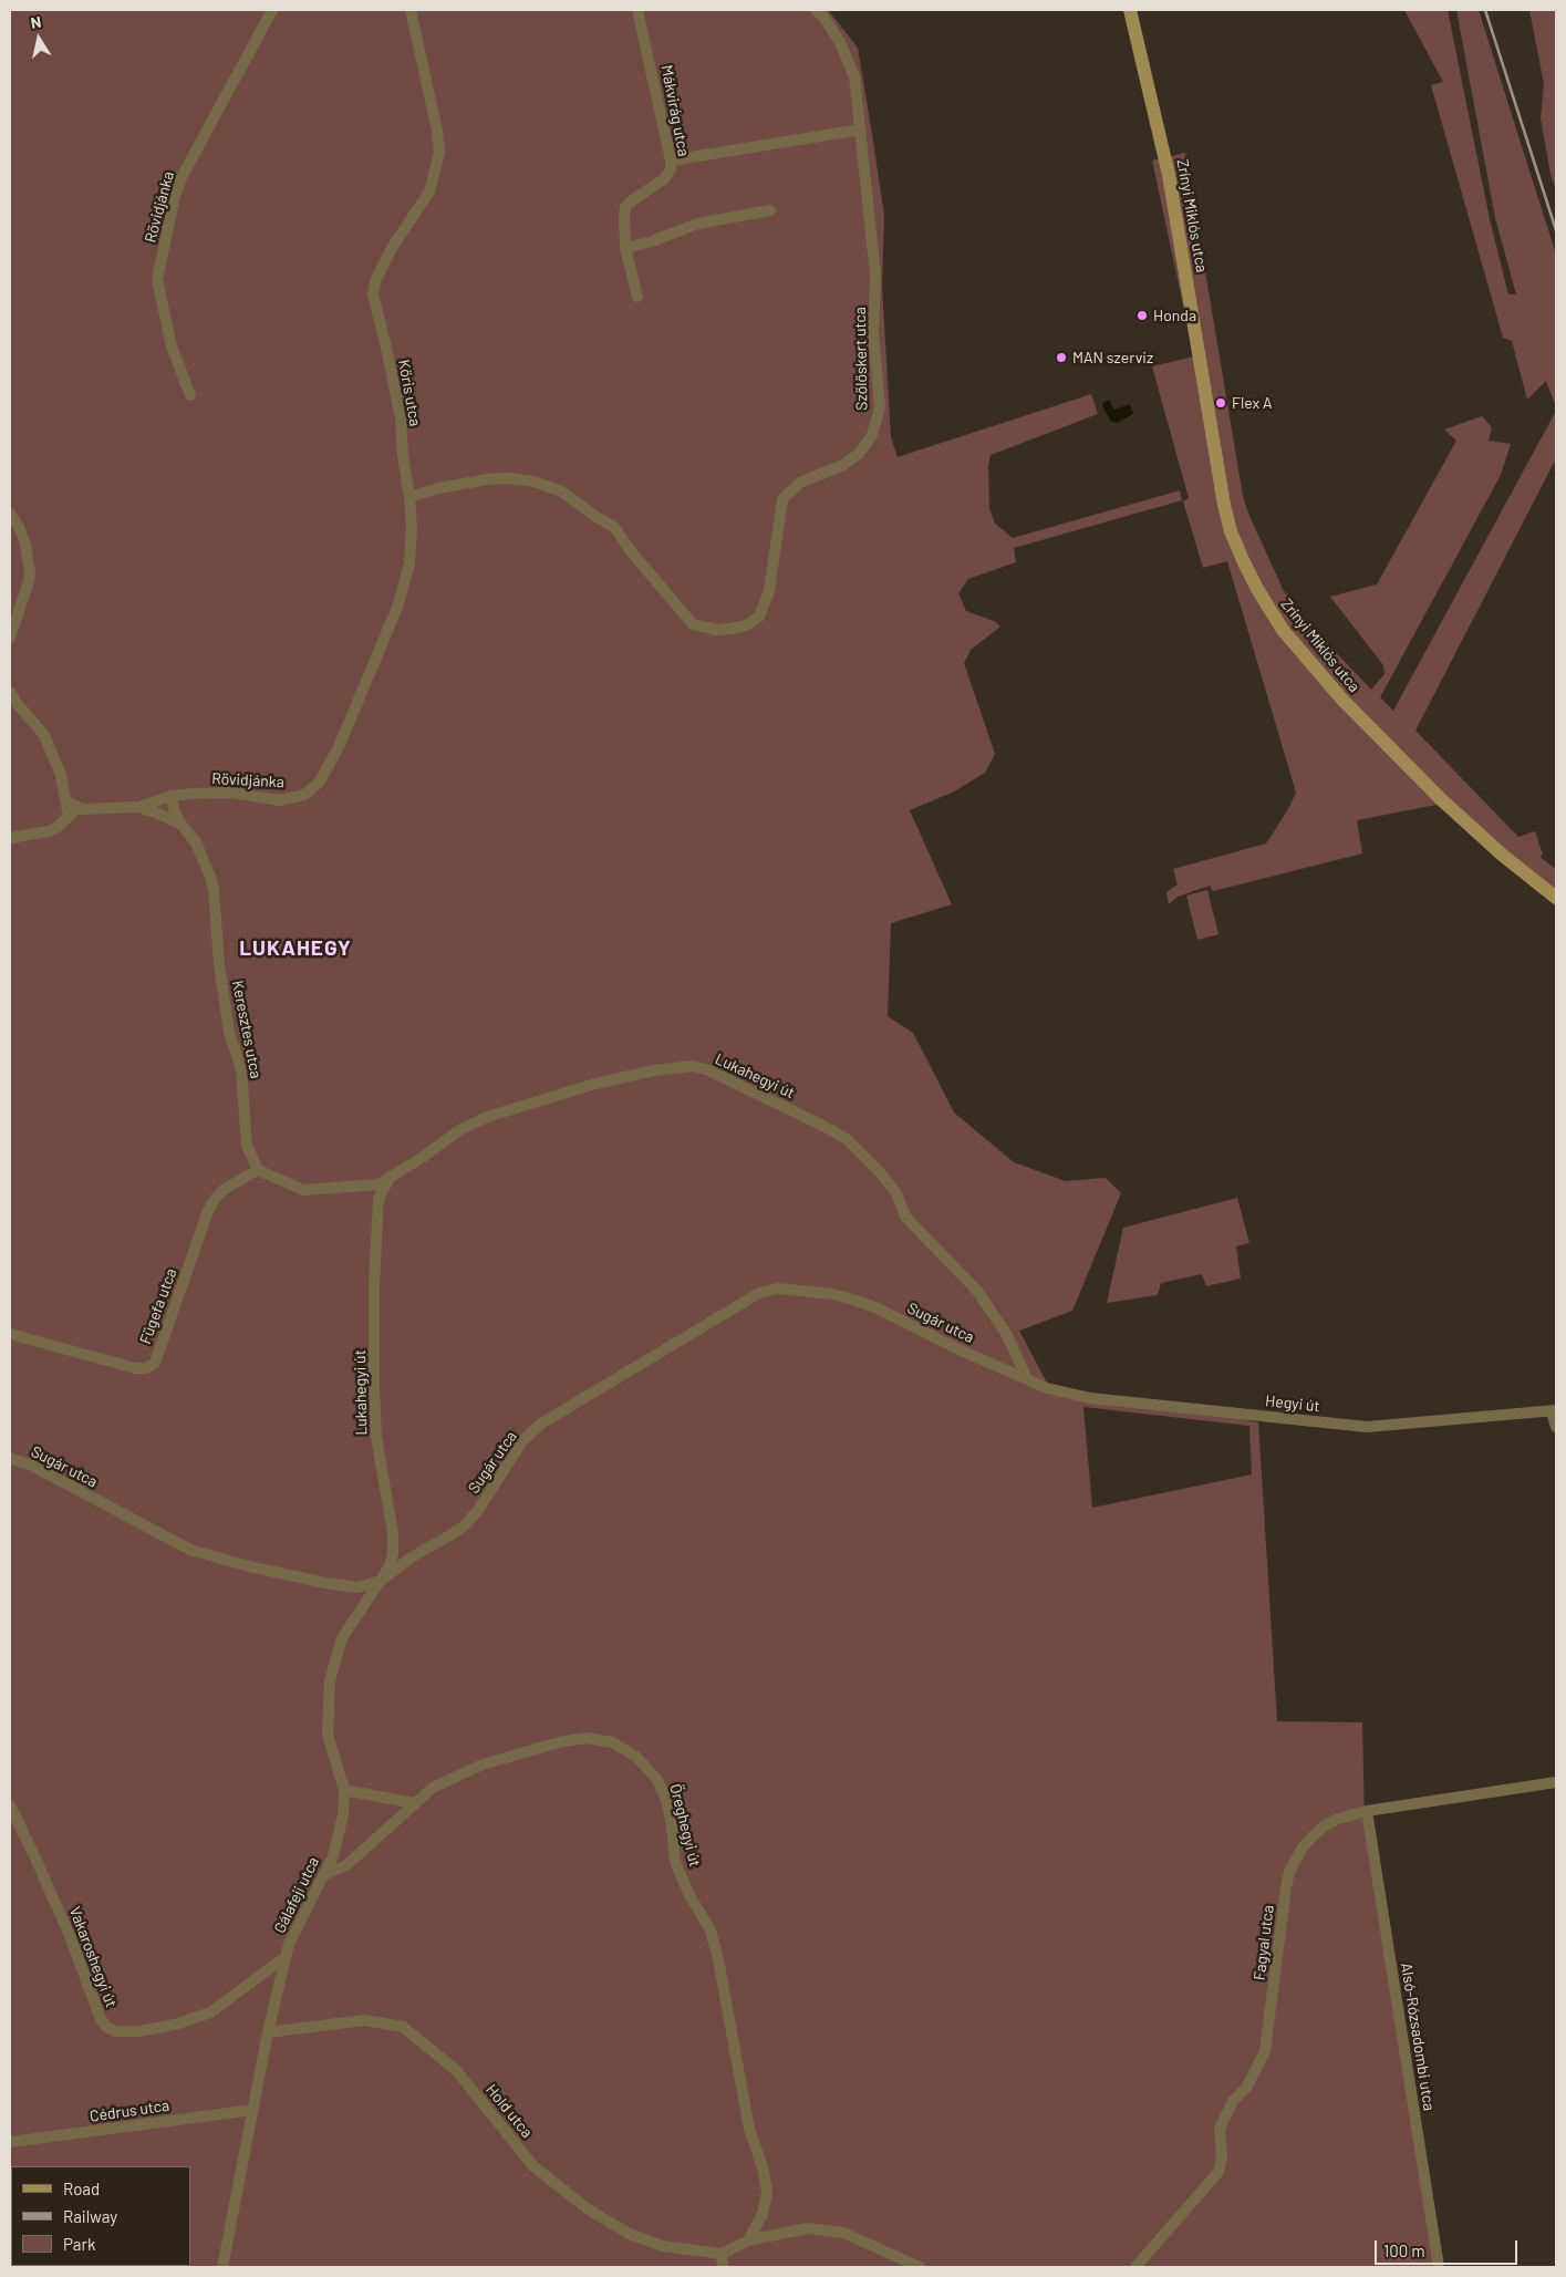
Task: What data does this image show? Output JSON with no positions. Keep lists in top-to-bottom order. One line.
{"streets":{"main road":["Zrínyi Miklós utca"],"street":["Mákvirág utca","Rövidjánka","Szőlőskert utca","Kőris utca","Keresztes utca","Lukahegyi út","Fügefa utca","Sugár utca","Hegyi út","Öreghegyi út","Gálafeji utca","Fagyal utca","Vakaroshegyi út","Alsó-Rózsadombi utca","Cédrus utca","Hold utca"]},"crossings":[["Rövidjánka","Kőris utca"],["Rövidjánka","Keresztes utca"],["Szőlőskert utca","Kőris utca"],["Keresztes utca","Fügefa utca"],["Lukahegyi út","Sugár utca"],["Lukahegyi út","Hegyi út"],["Lukahegyi út","Gálafeji utca"],["Sugár utca","Hegyi út"],["Sugár utca","Gálafeji utca"],["Öreghegyi út","Gálafeji utca"],["Gálafeji utca","Vakaroshegyi út"],["Gálafeji utca","Cédrus utca"],["Gálafeji utca","Hold utca"],["Fagyal utca","Alsó-Rózsadombi utca"]],"districts":["LUKAHEGY"],"places":["Honda","MAN szerviz","Flex A"],"legend":["Road","Railway","Park"],"scale_bar":"100 m","north":"top"}
